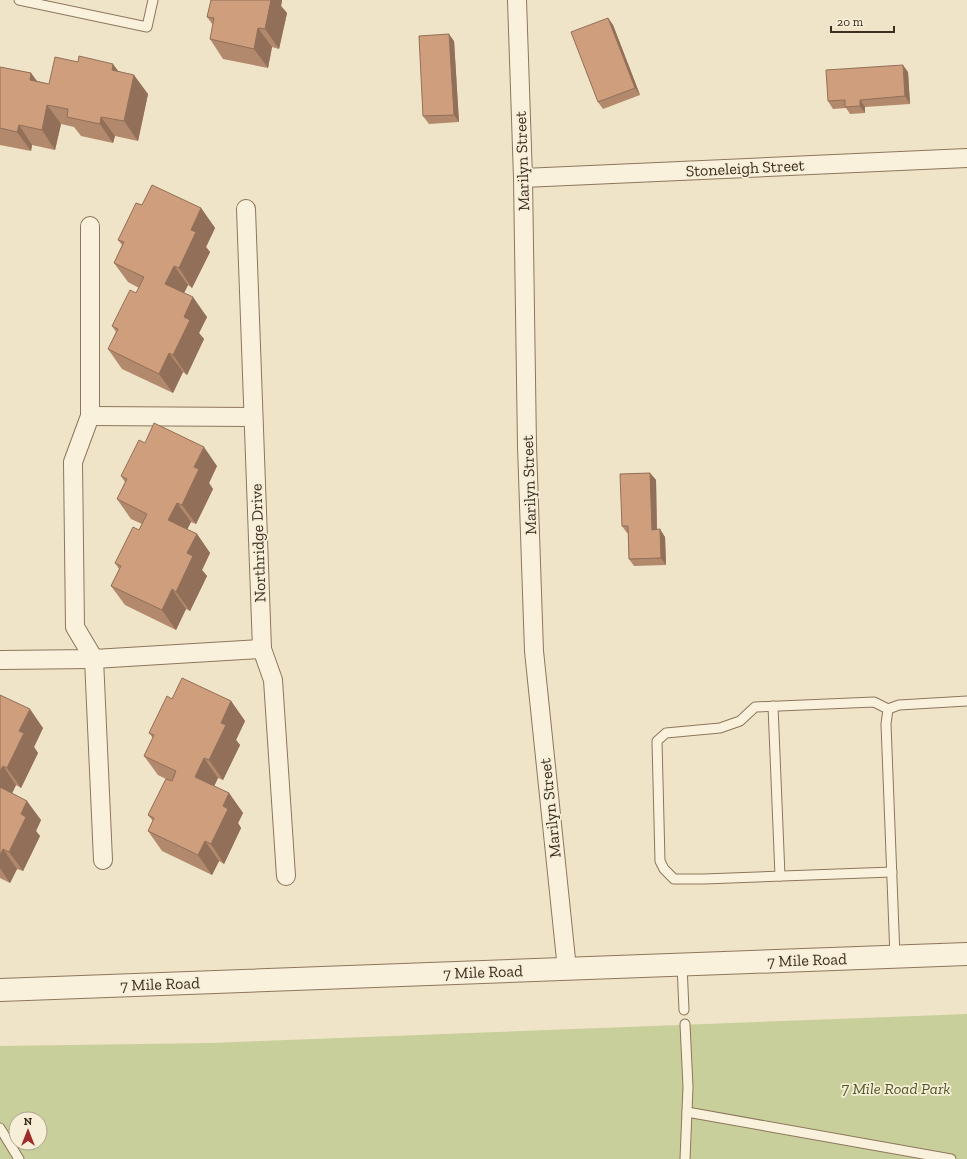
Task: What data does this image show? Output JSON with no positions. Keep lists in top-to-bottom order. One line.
{"streets":{"street":["Marilyn Street","Stoneleigh Street","Northridge Drive","7 Mile Road"]},"crossings":[["Marilyn Street","Stoneleigh Street"],["Marilyn Street","7 Mile Road"]],"parks":["7 Mile Road Park"],"scale_bar":"20 m","north":"top"}
